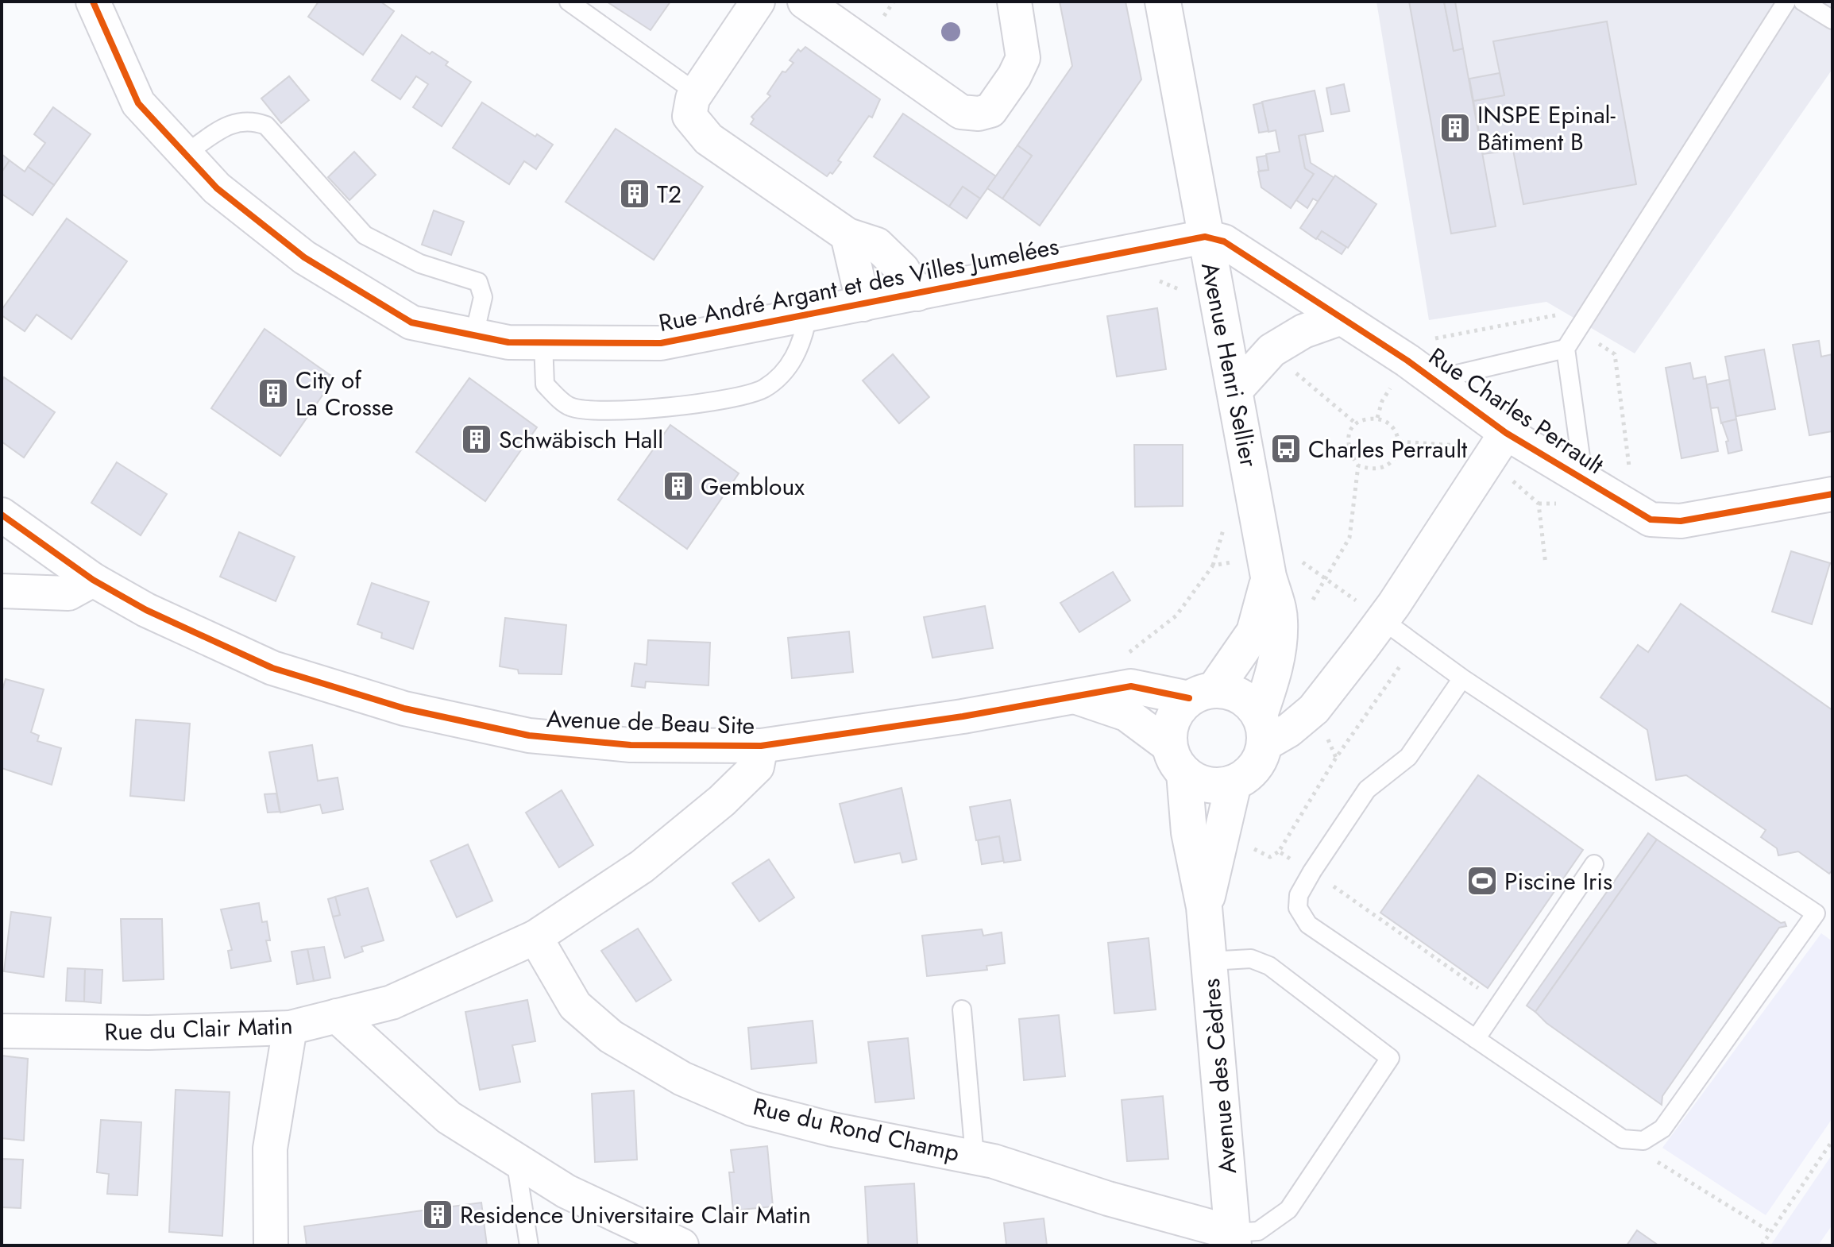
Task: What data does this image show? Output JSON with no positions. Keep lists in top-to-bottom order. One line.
{"streets":{"street":["Rue André Argant et des Villes Jumelées","Avenue Henri Sellier","Rue Charles Perrault","Avenue de Beau Site","Rue du Clair Matin","Avenue des Cèdres","Rue du Rond Champ"]},"crossings":[["Rue André Argant et des Villes Jumelées","Avenue Henri Sellier"],["Rue André Argant et des Villes Jumelées","Rue Charles Perrault"],["Avenue Henri Sellier","Rue Charles Perrault"],["Avenue Henri Sellier","Avenue de Beau Site"],["Avenue Henri Sellier","Avenue des Cèdres"],["Avenue de Beau Site","Rue du Clair Matin"],["Avenue de Beau Site","Avenue des Cèdres"],["Rue du Clair Matin","Rue du Rond Champ"],["Avenue des Cèdres","Rue du Rond Champ"]],"places":{"building":["INSPE Epinal- Bâtiment B","T2","City of La Crosse","Schwäbisch Hall","Gembloux","Residence Universitaire Clair Matin"],"bus stop":["Charles Perrault"],"sports":["Piscine Iris"]}}
